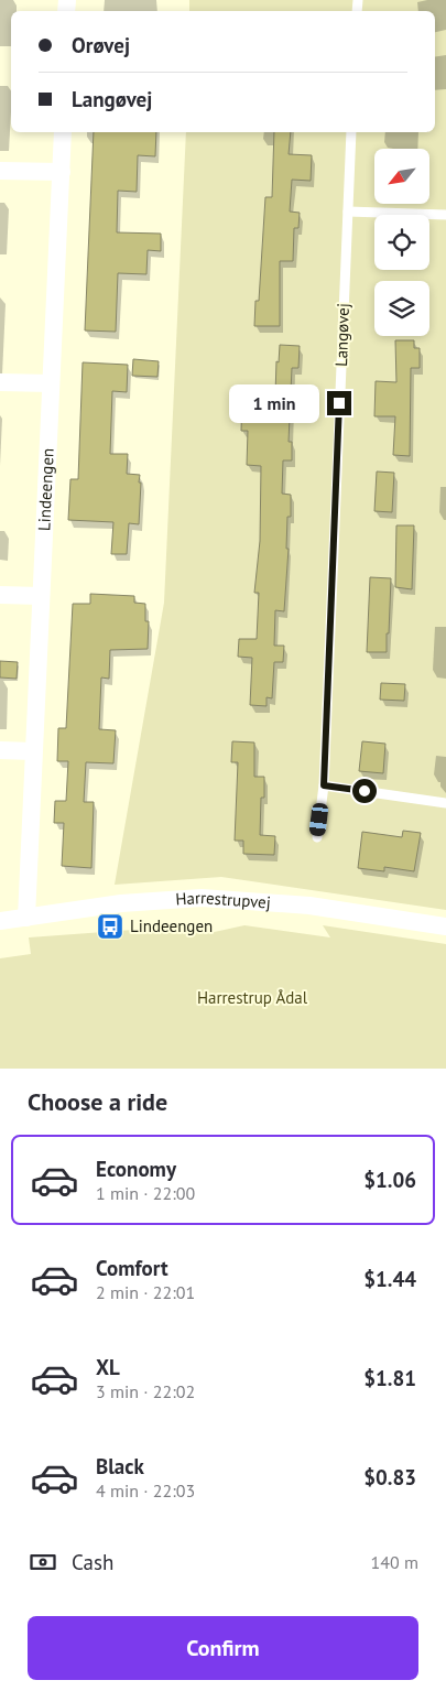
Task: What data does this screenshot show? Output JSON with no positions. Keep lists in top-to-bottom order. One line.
{"streets":{"street":["Lindeengen","Harrestrupvej"],"lane":["Langøvej"]},"crossings":[["Lindeengen","Harrestrupvej"]],"parks":["Harrestrup Ådal"],"places":{"bus stop":["Lindeengen"]},"north":"bottom left","page":{"banner":["Orøvej","Langøvej"],"bubble":"1 min","heading":"Choose a ride","list":[{"name":"Economy","note":"1 min · 22:00","value":"$1.06"},{"name":"Comfort","note":"2 min · 22:01","value":"$1.44"},{"name":"XL","note":"3 min · 22:02","value":"$1.81"},{"name":"Black","note":"4 min · 22:03","value":"$0.83"}],"pay":["Cash","140 m"],"buttons":"Confirm"}}
